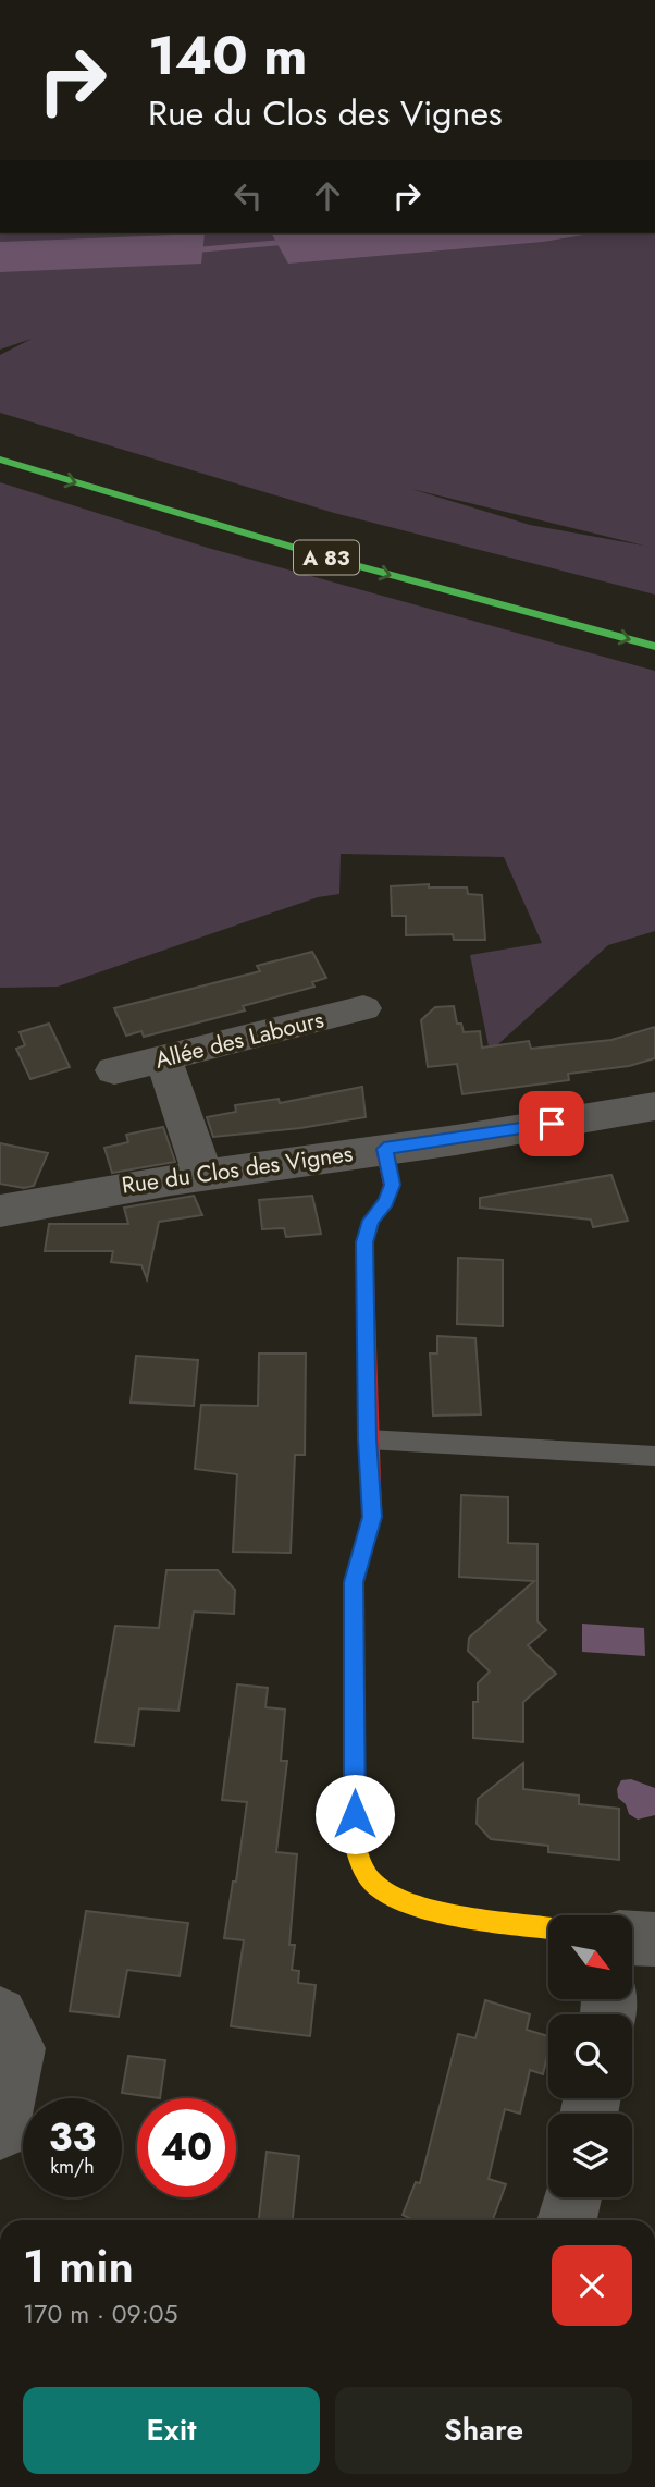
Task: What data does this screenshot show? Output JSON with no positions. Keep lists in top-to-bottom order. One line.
{"streets":{"main road":["A 83"],"street":["Allée des Labours","Rue du Clos des Vignes"]},"north":"bottom right","page":{"turn":["140 m","Rue du Clos des Vignes"],"speed":"33 km/h","limit":"40","heading":["1 min","170 m · 09:05"],"buttons":["Exit","Share"]}}
